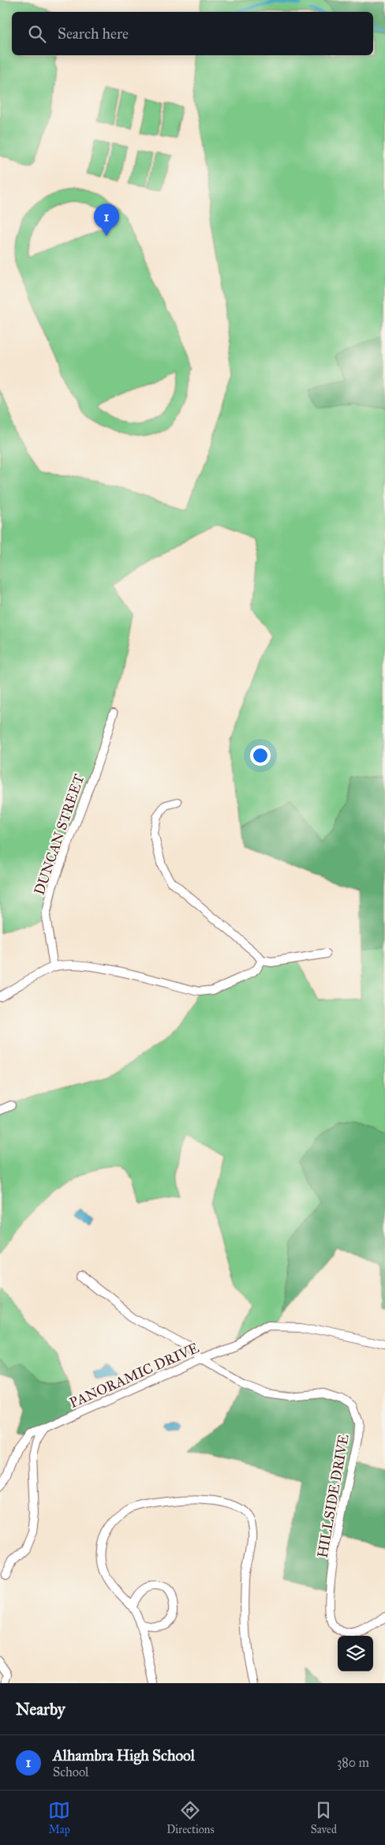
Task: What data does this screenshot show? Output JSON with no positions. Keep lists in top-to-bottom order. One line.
{"streets":{"street":["DUNCAN STREET","PANORAMIC DRIVE","HILLSIDE DRIVE"]},"crossings":[["PANORAMIC DRIVE","HILLSIDE DRIVE"]],"page":{"search":"Search here","pins":"1","heading":"Nearby","list":[{"mark":"1","name":"Alhambra High School","note":"School","value":"380 m"}],"nav":["Map","Directions","Saved"]}}
